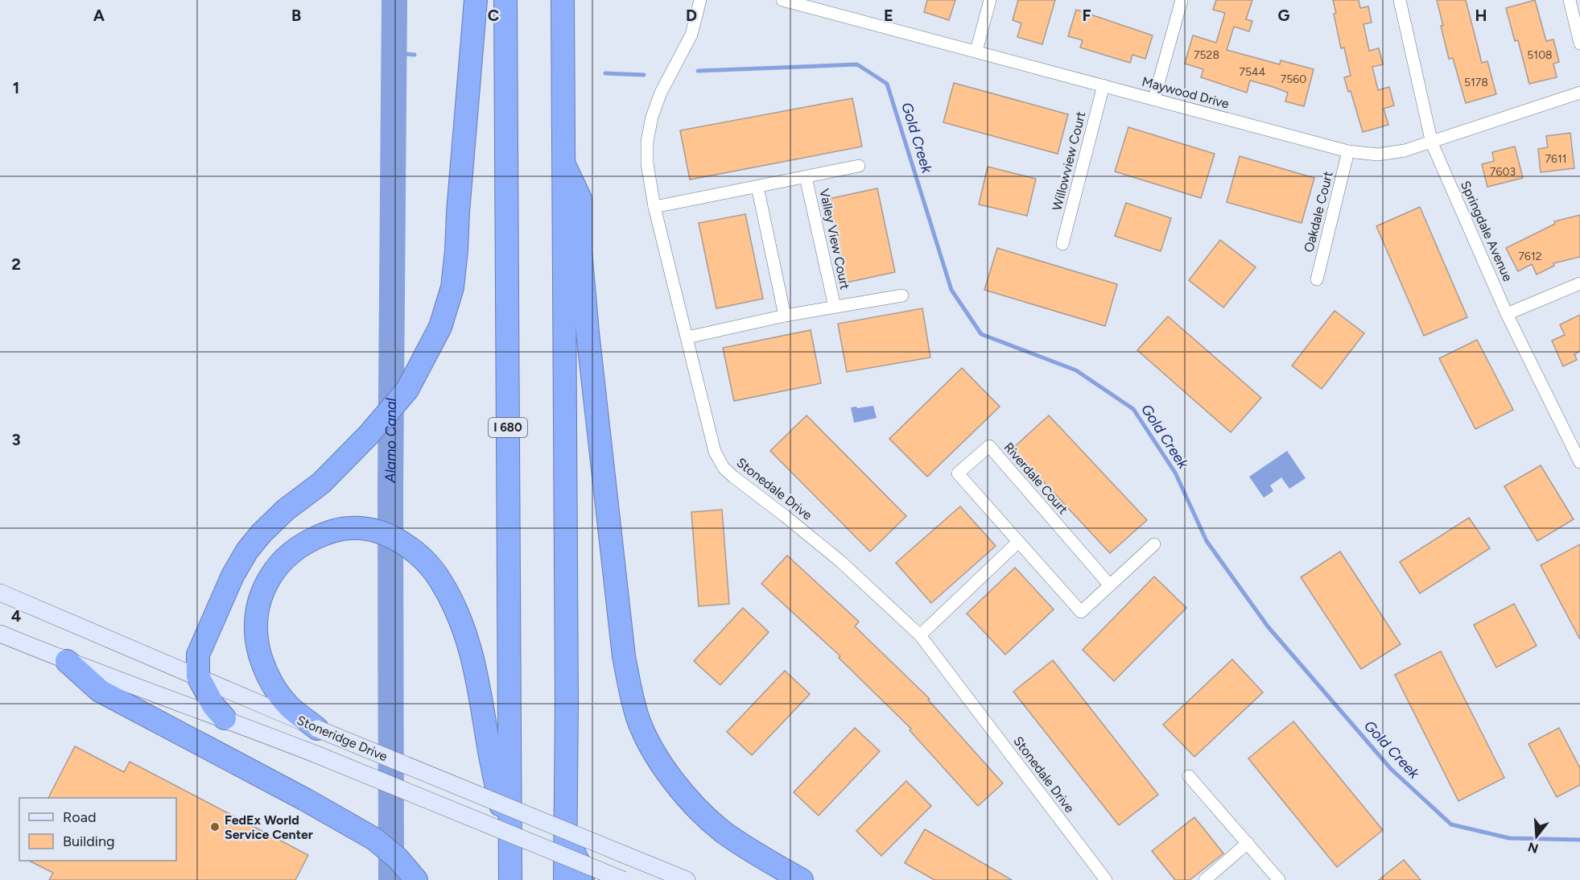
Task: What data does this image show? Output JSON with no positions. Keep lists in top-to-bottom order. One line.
{"streets":{"highway":["I 680"],"main road":["Stoneridge Drive"],"street":["Maywood Drive","Willowview Court","Oakdale Court","Springdale Avenue","Valley View Court","Riverdale Court","Stonedale Drive"]},"crossings":[["Maywood Drive","Willowview Court"],["Maywood Drive","Oakdale Court"],["Maywood Drive","Springdale Avenue"],["Valley View Court","Stonedale Drive"]],"water":["Gold Creek","Alamo Canal"],"places":["FedEx World Service Center"],"house_numbers":["7528","5108","7544","7560","5178","7611","7603","7612"],"legend":["Road","Building"],"north":"bottom","grid":{"columns":["A","B","C","D","E","F","G","H"],"rows":["1","2","3","4"]}}
